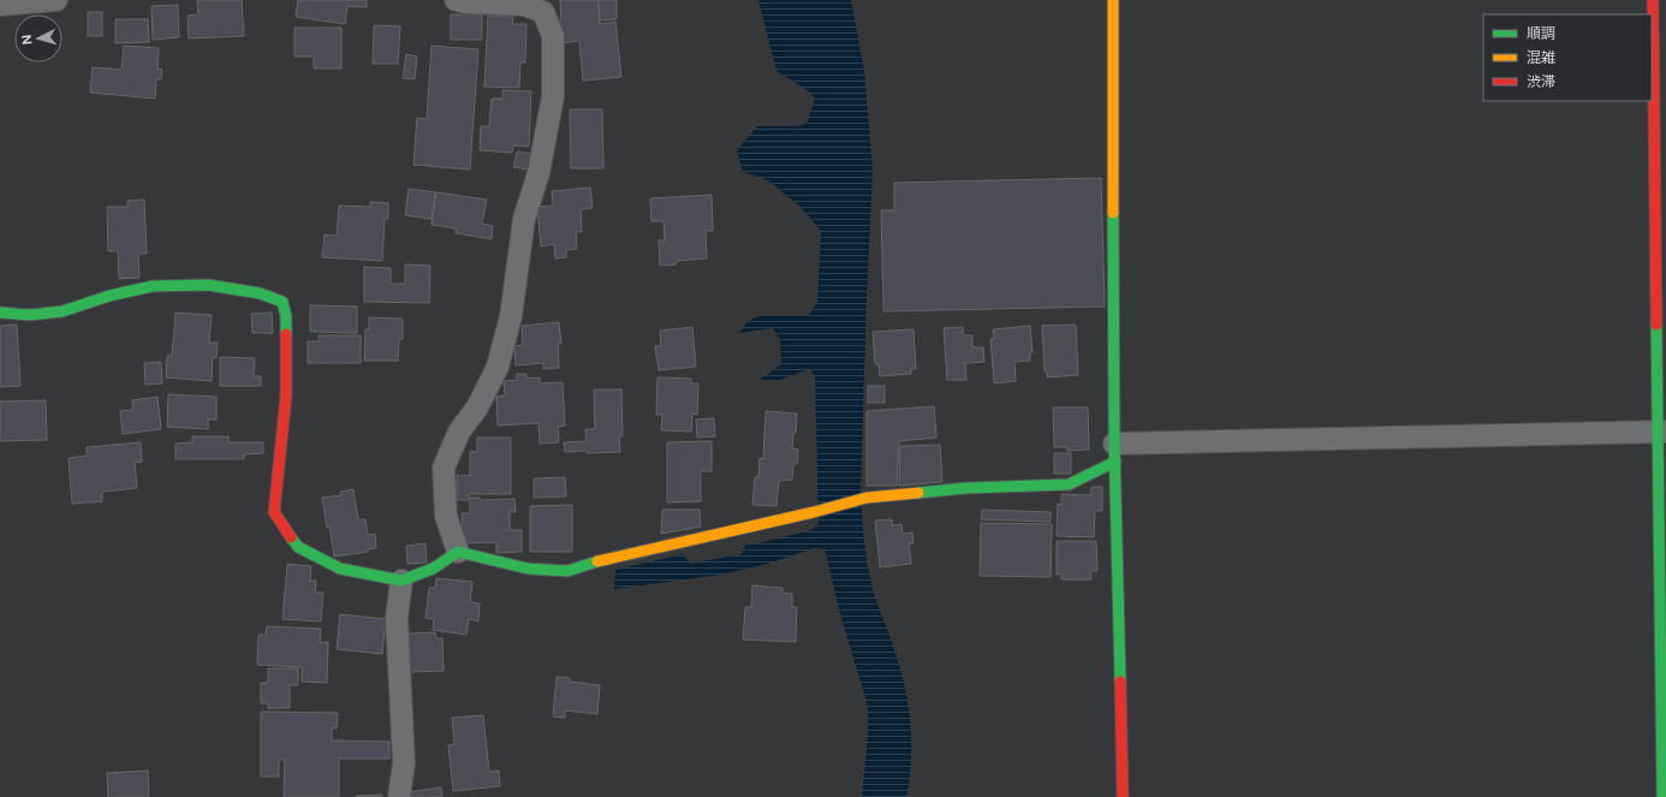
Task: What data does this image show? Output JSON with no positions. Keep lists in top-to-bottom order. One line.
{"legend":["順調","混雑","渋滞"],"north":"left"}
